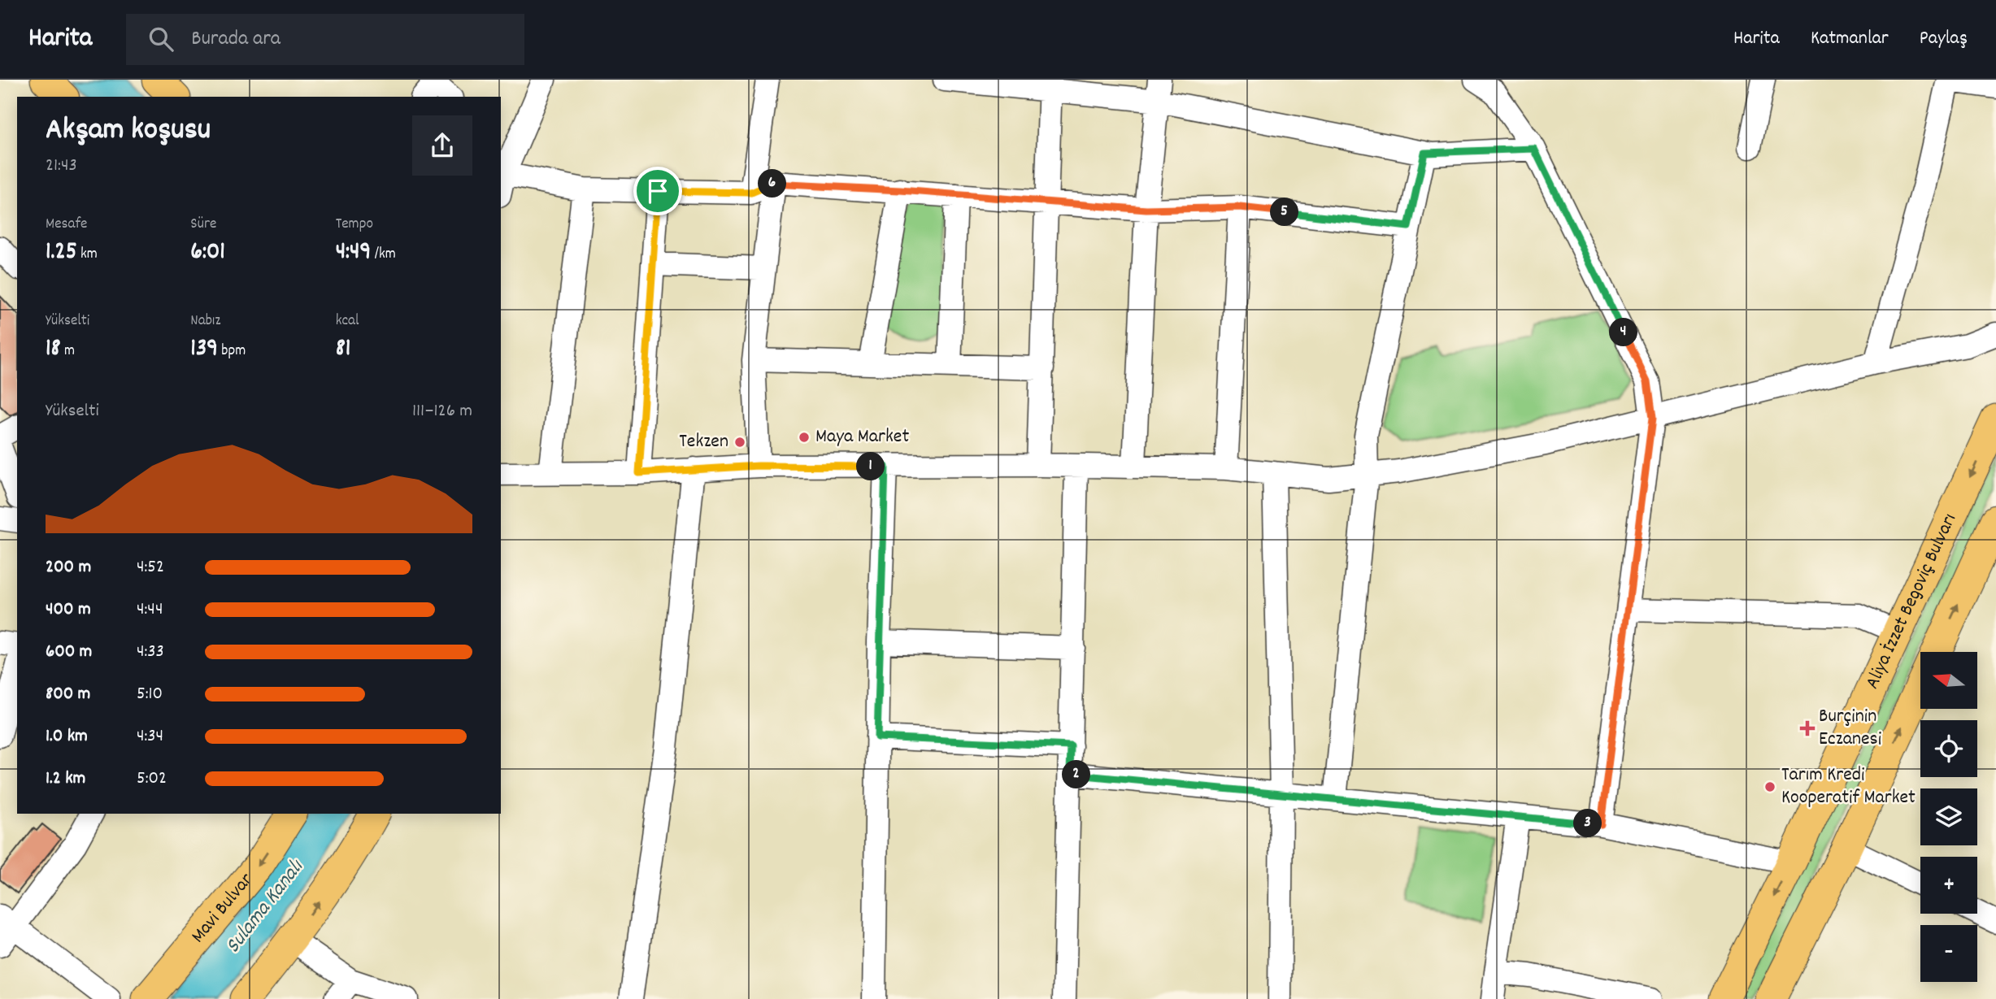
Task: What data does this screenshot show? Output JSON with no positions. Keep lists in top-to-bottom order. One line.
{"streets":{"main road":["Aliya İzzet Begoviç Bulvarı","Mavi Bulvar"]},"water":["Sulama Kanalı"],"places":{"other":["Maya Market","Tekzen","Tarım Kredi Kooperatif Market"],"health":["Burçinin Eczanesi"]},"north":"left","page":{"header":"Harita","search":"Burada ara","nav":["Harita","Katmanlar","Paylaş"],"heading":["Akşam koşusu","21:43"],"pins":["6","5","4","1","2","3"],"stats":[["Mesafe","1.25 km"],["Süre","6:01"],["Tempo","4:49 /km"],["Yükselti","18 m"],["Nabız","139 bpm"],["kcal","81"]],"chart":["Yükselti","111–126 m"],"list":[{"name":"200 m","note":"4:52"},{"name":"400 m","note":"4:44"},{"name":"600 m","note":"4:33"},{"name":"800 m","note":"5:10"},{"name":"1.0 km","note":"4:34"},{"name":"1.2 km","note":"5:02"}],"map_buttons":["+","−"]}}
